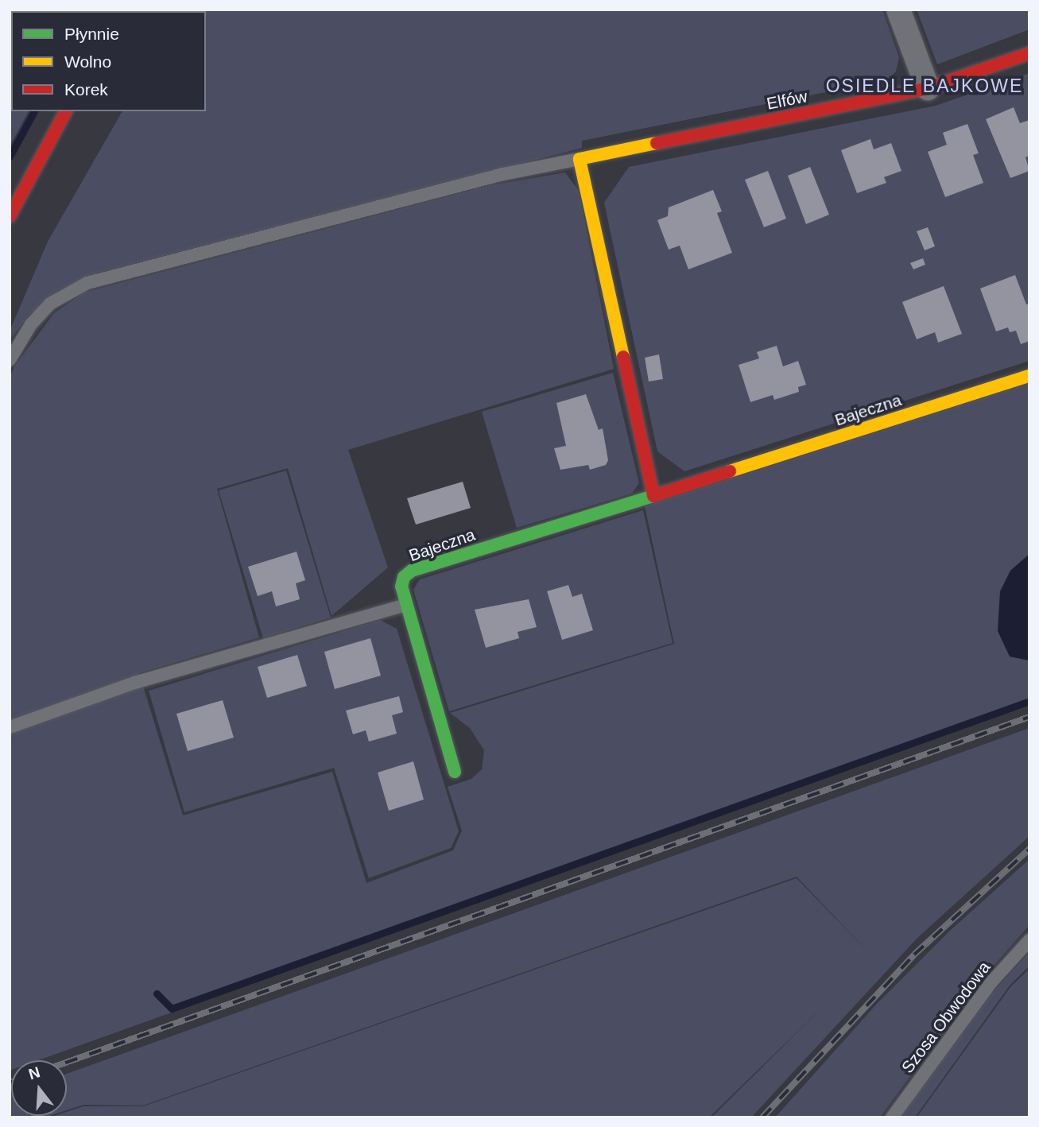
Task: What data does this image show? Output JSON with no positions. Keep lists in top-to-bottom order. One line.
{"streets":{"street":["Elfów","Bajeczna"],"lane":["Szosa Obwodowa"]},"districts":["OSIEDLE BAJKOWE"],"legend":["Płynnie","Wolno","Korek"],"north":"top"}
